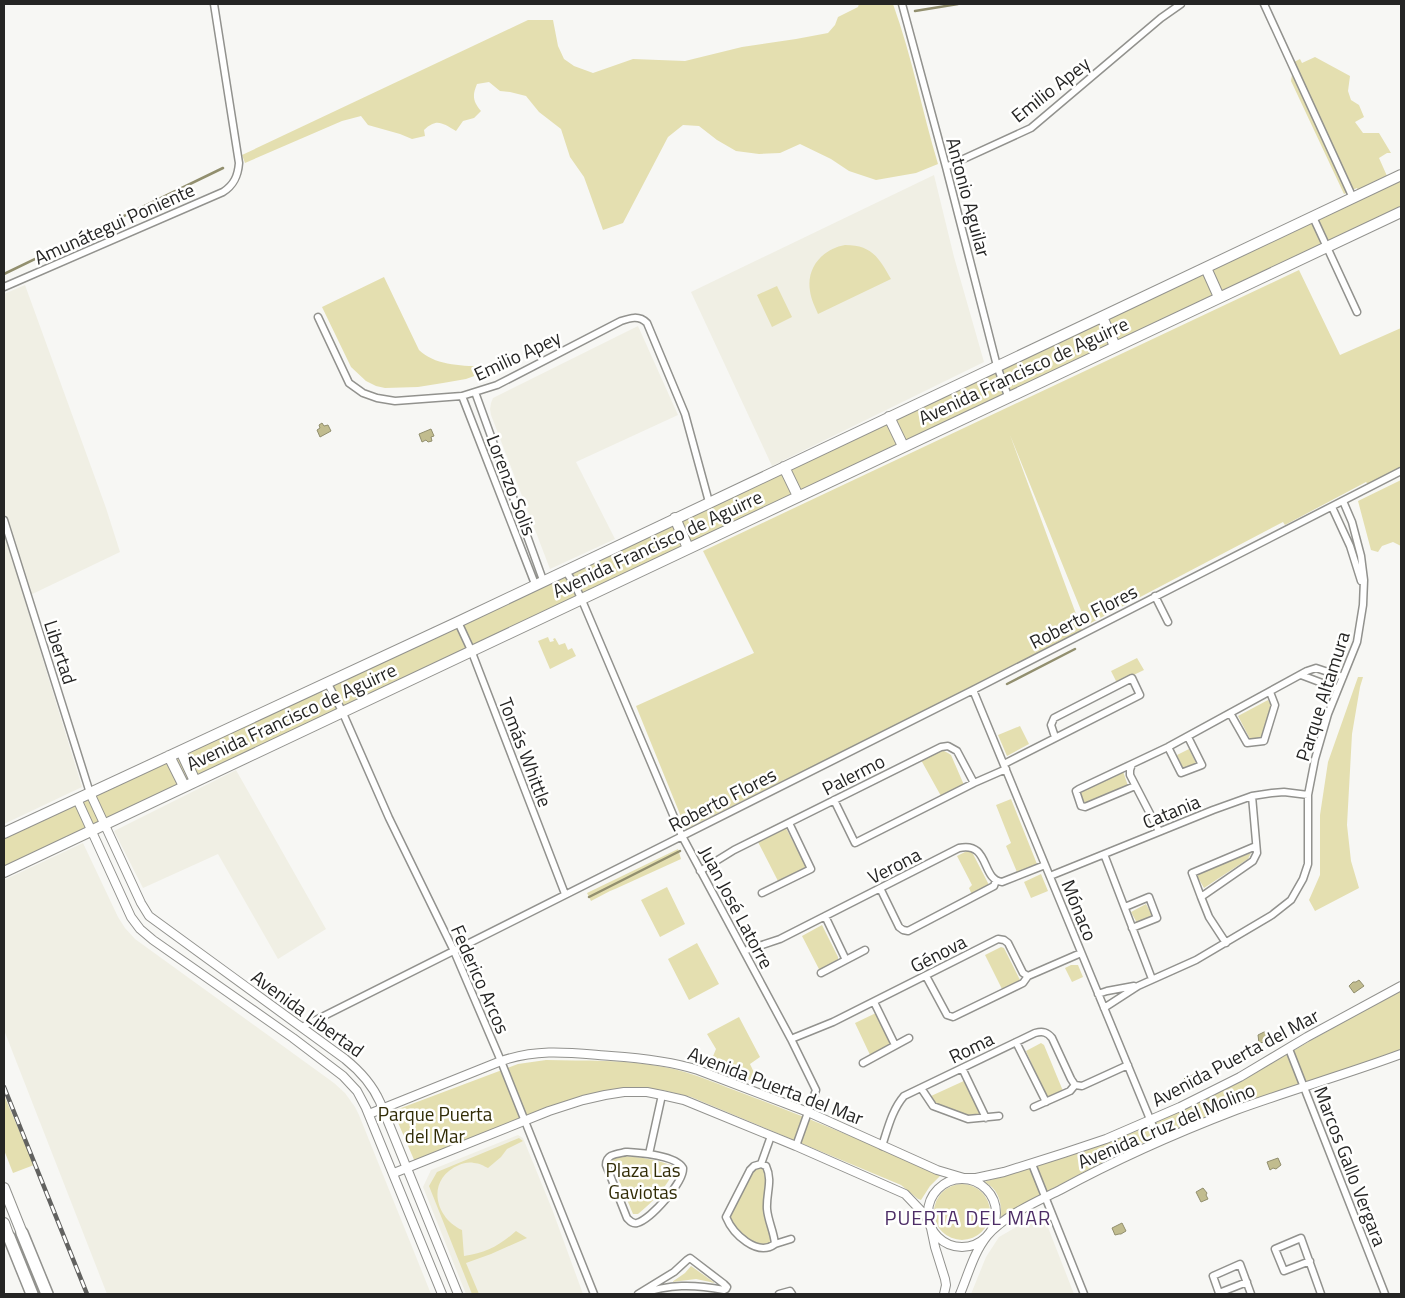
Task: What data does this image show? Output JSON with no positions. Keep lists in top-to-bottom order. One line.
{"streets":{"main road":["Avenida Francisco de Aguirre"],"street":["Emilio Apey","Antonio Aguilar","Amunátegui Poniente","Lorenzo Solis","Roberto Flores","Libertad","Parque Altamura","Tomás Whittle","Palermo","Catania","Verona","Juan José Latorre","Mónaco","Génova","Federico Arcos","Avenida Libertad","Roma","Avenida Puerta del Mar","Avenida Cruz del Molino","Marcos Gallo Vergara"]},"crossings":[["Emilio Apey","Antonio Aguilar"],["Emilio Apey","Avenida Francisco de Aguirre"],["Emilio Apey","Lorenzo Solis"],["Antonio Aguilar","Avenida Francisco de Aguirre"],["Avenida Francisco de Aguirre","Lorenzo Solis"],["Avenida Francisco de Aguirre","Libertad"],["Avenida Francisco de Aguirre","Tomás Whittle"],["Avenida Francisco de Aguirre","Juan José Latorre"],["Avenida Francisco de Aguirre","Federico Arcos"],["Avenida Francisco de Aguirre","Avenida Libertad"],["Roberto Flores","Parque Altamura"],["Roberto Flores","Tomás Whittle"],["Roberto Flores","Juan José Latorre"],["Roberto Flores","Mónaco"],["Roberto Flores","Federico Arcos"],["Roberto Flores","Avenida Libertad"],["Libertad","Avenida Libertad"],["Parque Altamura","Catania"],["Parque Altamura","Mónaco"],["Palermo","Juan José Latorre"],["Catania","Mónaco"],["Verona","Juan José Latorre"],["Juan José Latorre","Génova"],["Juan José Latorre","Avenida Puerta del Mar"],["Mónaco","Avenida Puerta del Mar"],["Mónaco","Avenida Cruz del Molino"],["Federico Arcos","Avenida Puerta del Mar"],["Avenida Libertad","Avenida Puerta del Mar"],["Roma","Avenida Puerta del Mar"],["Avenida Puerta del Mar","Avenida Cruz del Molino"],["Avenida Puerta del Mar","Marcos Gallo Vergara"],["Avenida Cruz del Molino","Marcos Gallo Vergara"]],"districts":["PUERTA DEL MAR"],"parks":["Parque Puerta del Mar","Plaza Las Gaviotas"]}
